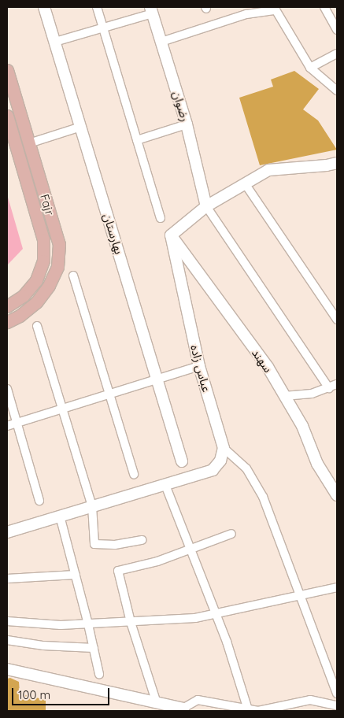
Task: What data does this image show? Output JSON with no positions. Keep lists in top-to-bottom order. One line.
{"streets":{"main road":["Fajr"],"street":["رضوان","بهارستان","سهند","عباس زاده"]},"crossings":[["سهند","عباس زاده"]],"scale_bar":"100 m"}
